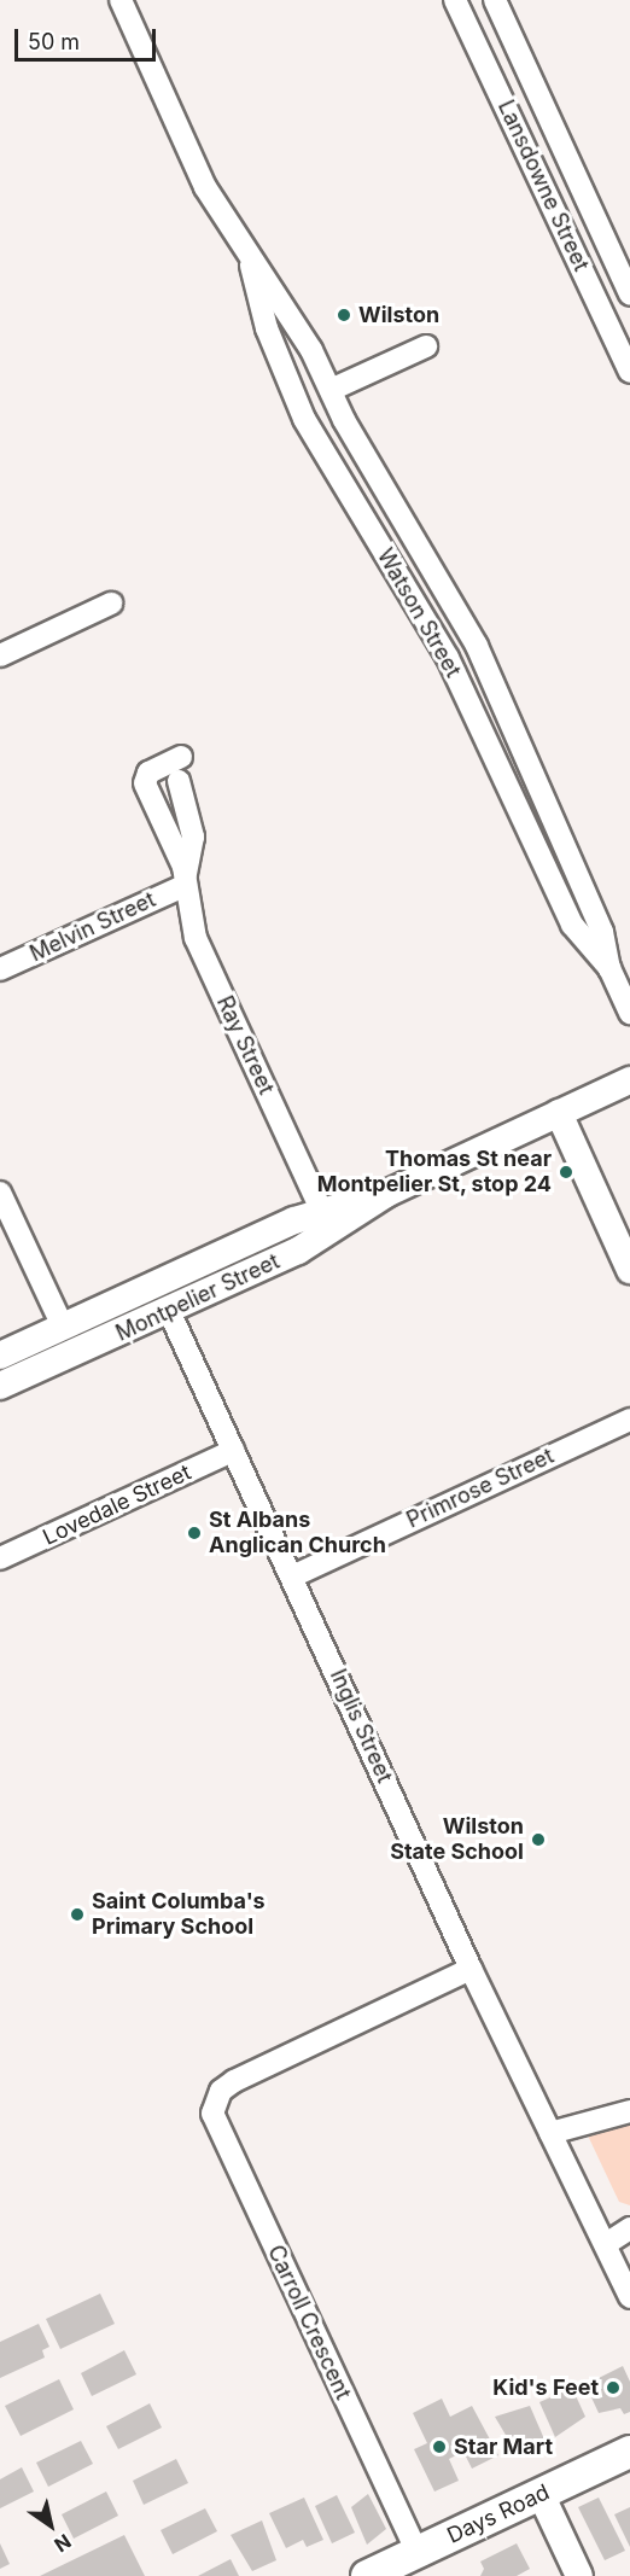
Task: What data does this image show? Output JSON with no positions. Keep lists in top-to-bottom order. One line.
{"streets":{"main road":["Days Road"],"street":["Lansdowne Street","Watson Street","Melvin Street","Ray Street","Montpelier Street","Primrose Street","Lovedale Street","Inglis Street","Carroll Crescent"]},"crossings":[["Melvin Street","Ray Street"],["Ray Street","Montpelier Street"],["Montpelier Street","Inglis Street"],["Primrose Street","Inglis Street"],["Lovedale Street","Inglis Street"],["Inglis Street","Carroll Crescent"],["Carroll Crescent","Days Road"]],"places":["Wilston","Thomas St near Montpelier St, stop 24","St Albans Anglican Church","Wilston State School","Saint Columba's Primary School","Kid's Feet","Star Mart"],"scale_bar":"50 m","north":"bottom right"}
